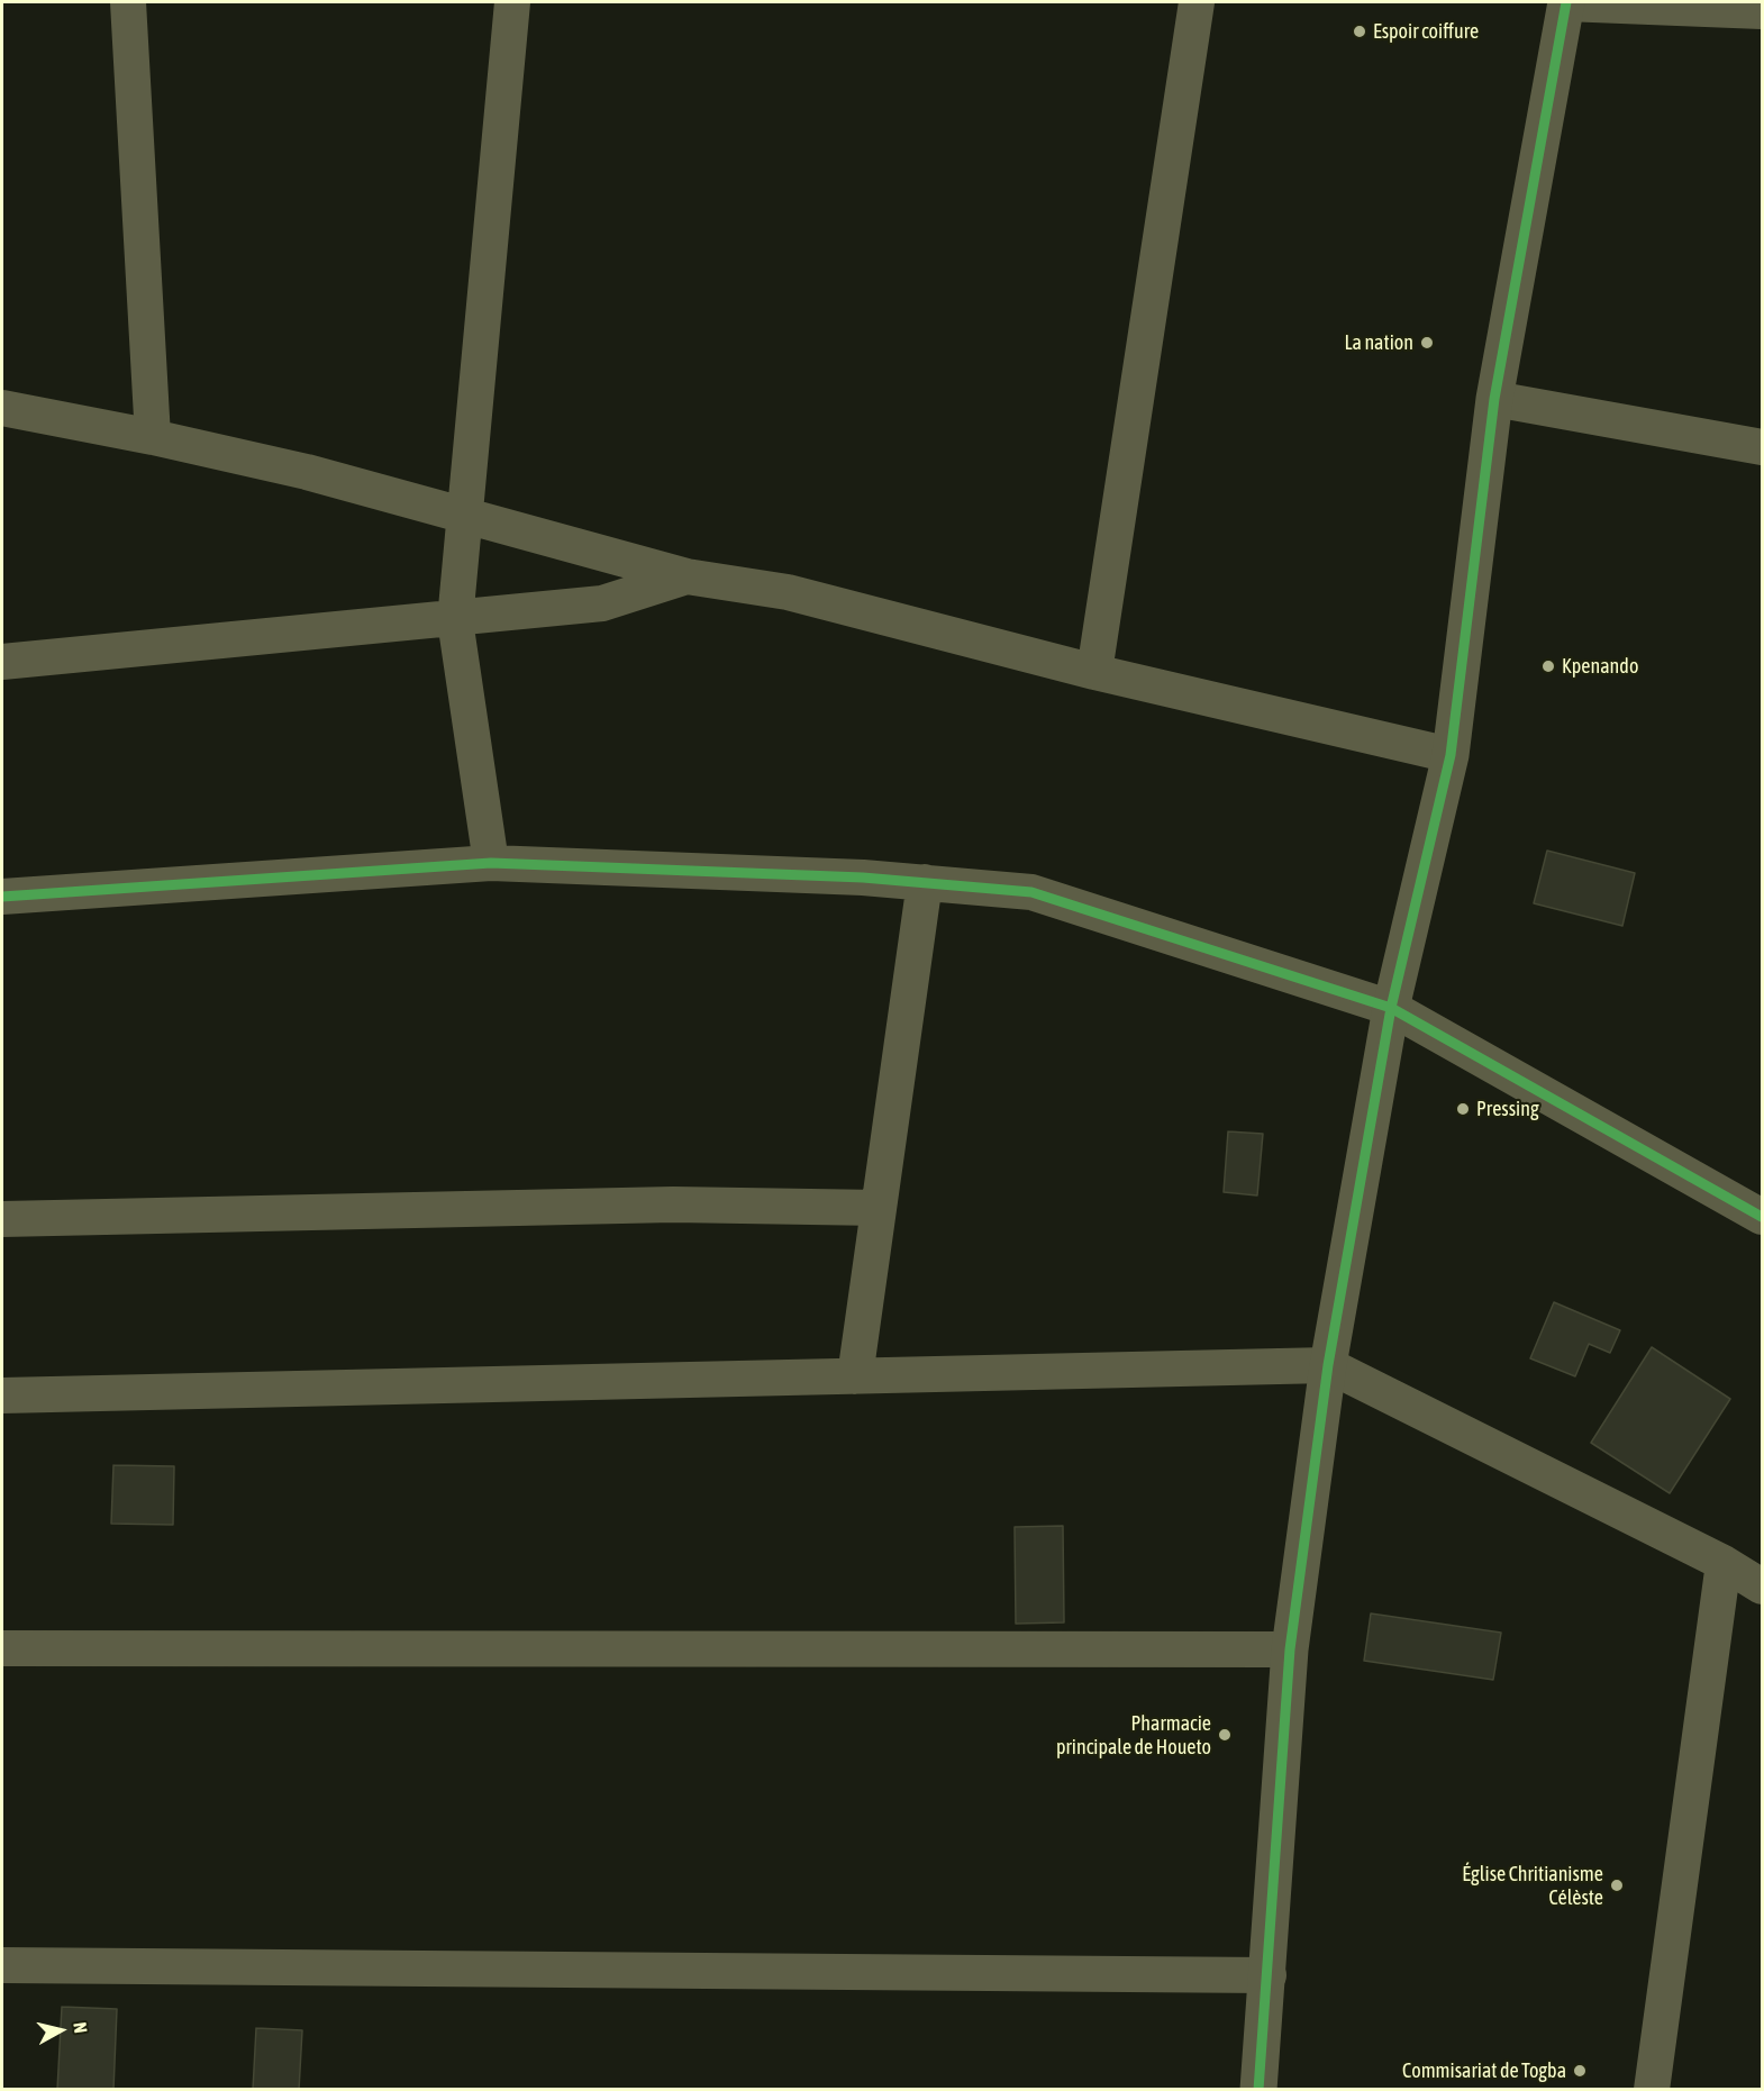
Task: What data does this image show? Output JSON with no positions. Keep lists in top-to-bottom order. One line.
{"places":["Espoir coiffure","La nation","Kpenando","Pressing","Pharmacie principale de Houeto","Église Chritianisme Célèste","Commisariat de Togba"],"north":"right"}
